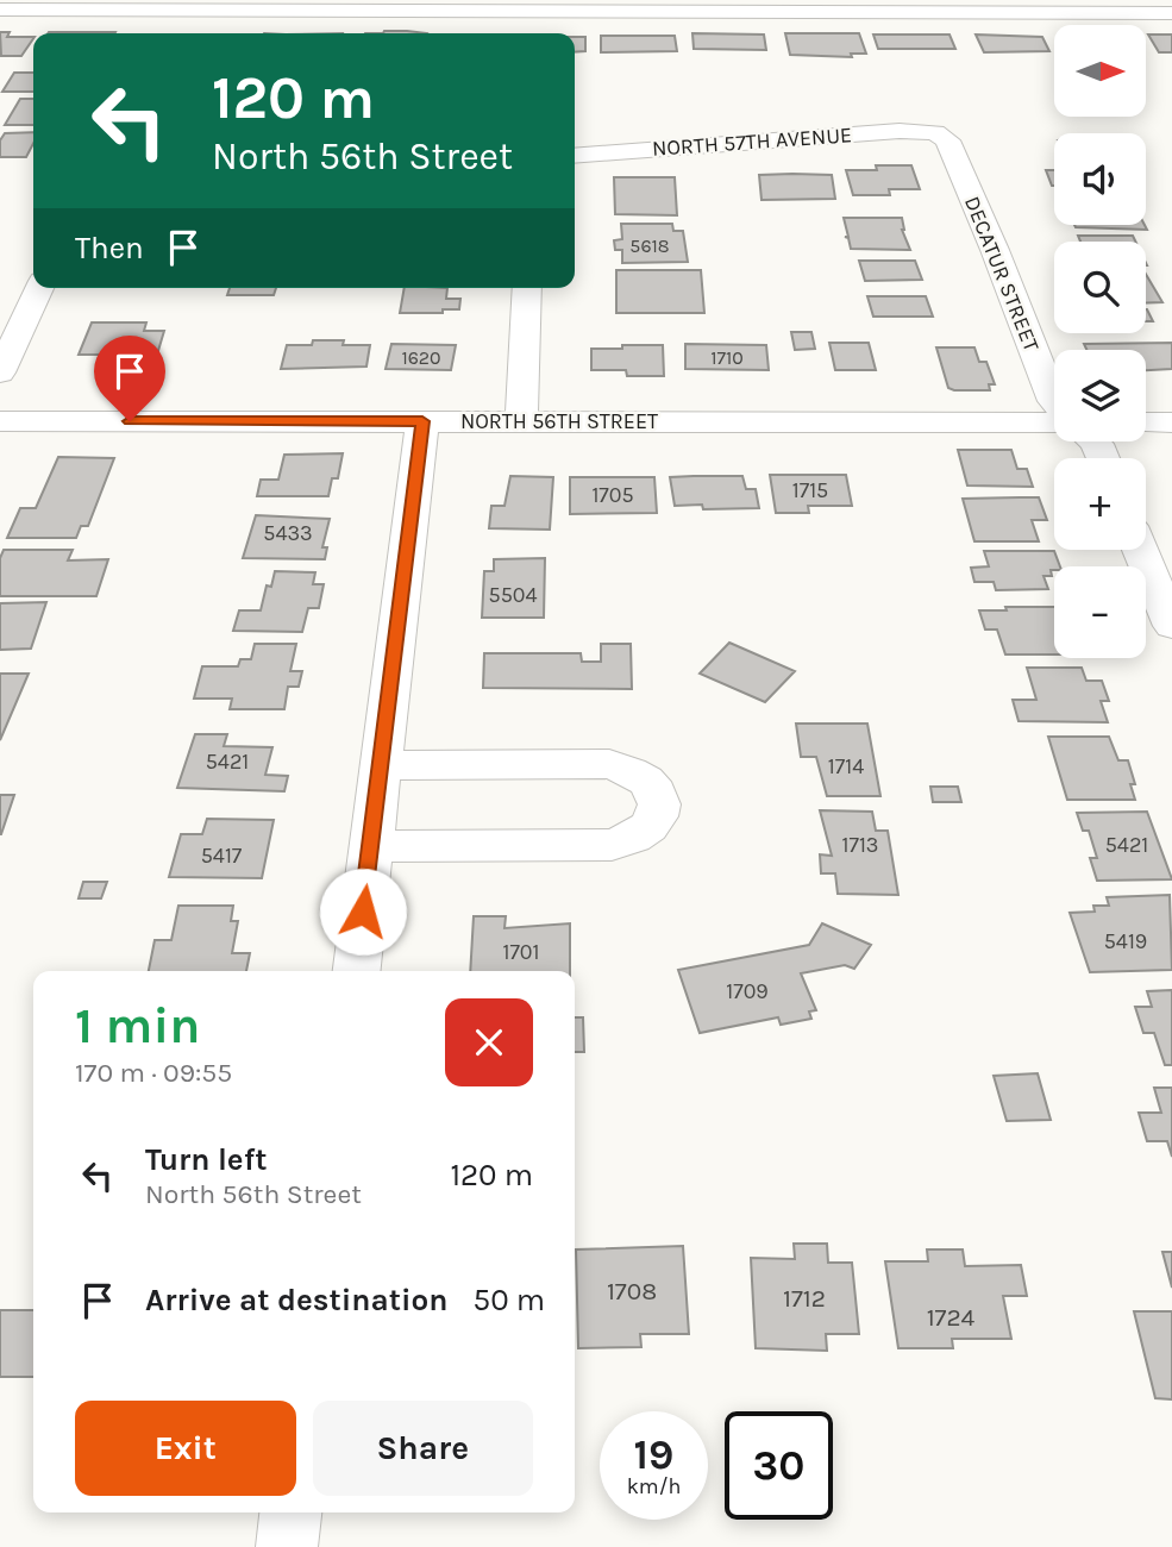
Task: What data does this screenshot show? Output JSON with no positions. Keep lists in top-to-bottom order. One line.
{"streets":{"street":["NORTH 57TH AVENUE","DECATUR STREET","NORTH 56TH STREET"]},"crossings":[["NORTH 57TH AVENUE","DECATUR STREET"]],"house_numbers":["5618","1620","1710","1715","1705","5433","5504","5421","1714","1713","5421","5417","5419","1701","1709","1708","1712","1724"],"north":"right","page":{"map_buttons":["+","−"],"turn":["120 m","North 56th Street"],"then":"Then","heading":["1 min","170 m · 09:55"],"list":[{"name":"Turn left","note":"North 56th Street","value":"120 m"},{"name":"Arrive at destination","value":"50 m"}],"buttons":["Exit","Share"],"speed":"19 km/h","limit":"30"}}
